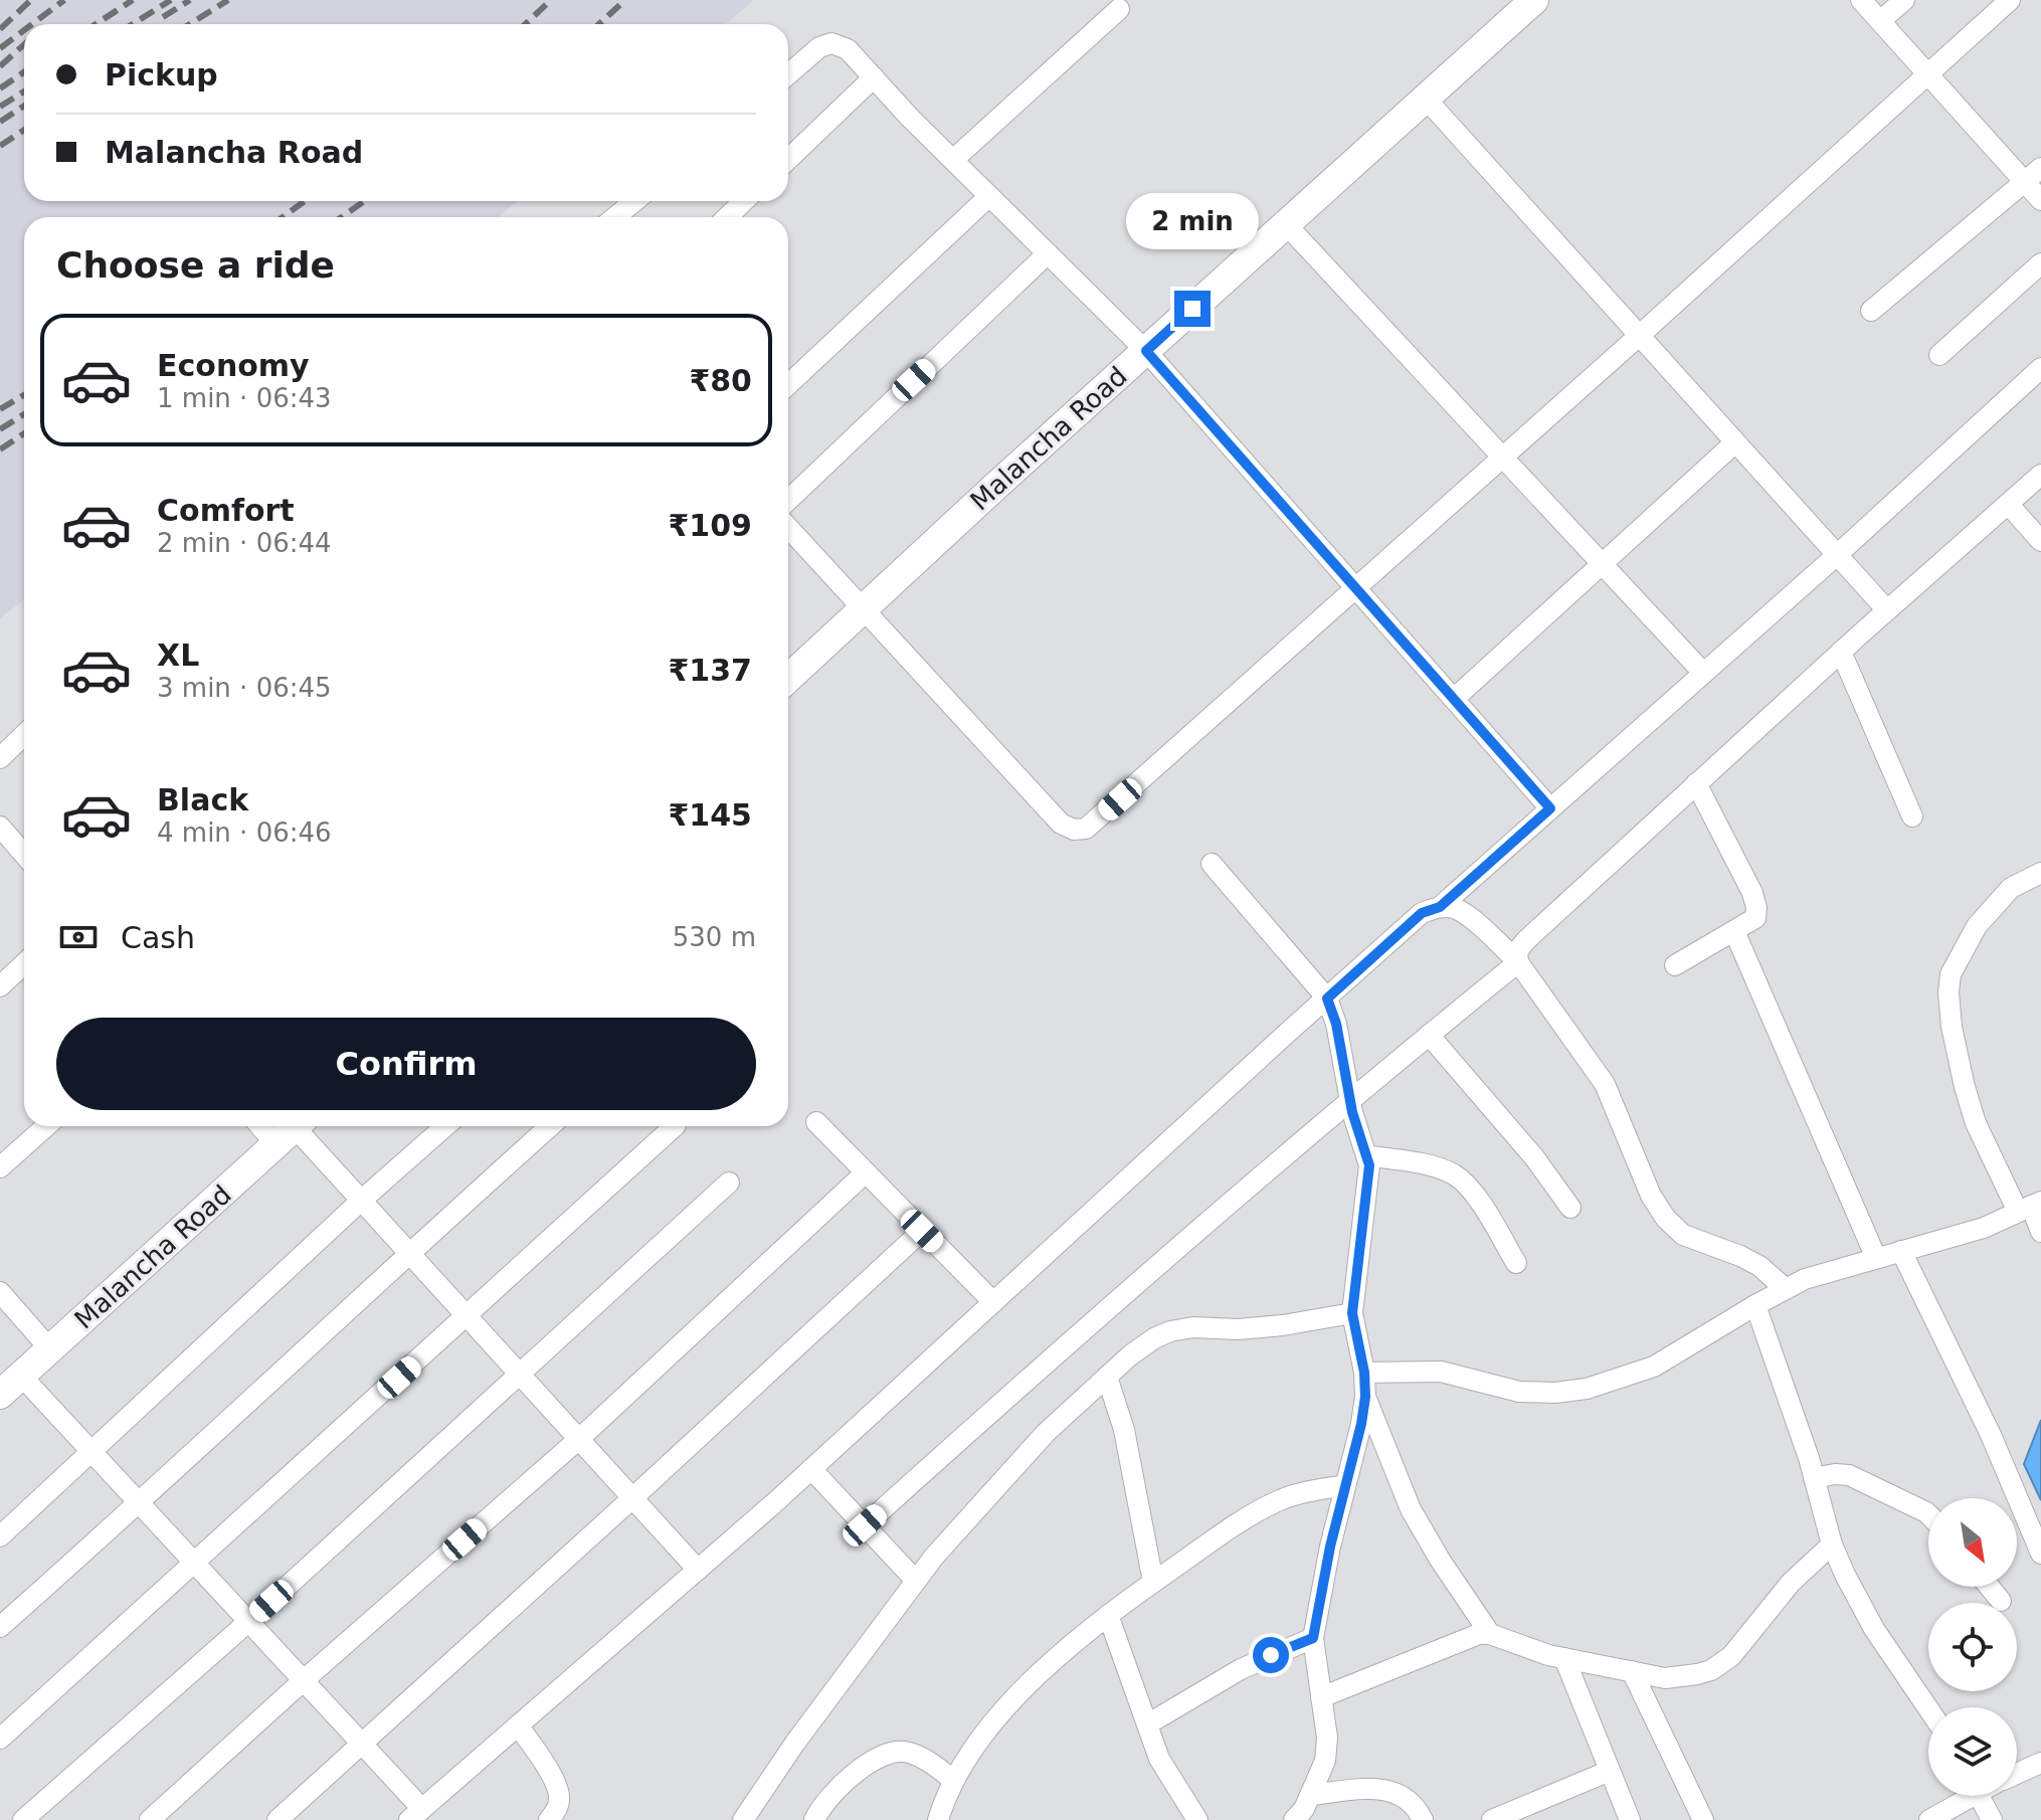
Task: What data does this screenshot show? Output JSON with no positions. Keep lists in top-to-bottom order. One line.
{"streets":{"main road":["Malancha Road"]},"north":"bottom right","page":{"banner":["Pickup","Malancha Road"],"bubble":"2 min","heading":"Choose a ride","list":[{"name":"Economy","note":"1 min · 06:43","value":"₹80"},{"name":"Comfort","note":"2 min · 06:44","value":"₹109"},{"name":"XL","note":"3 min · 06:45","value":"₹137"},{"name":"Black","note":"4 min · 06:46","value":"₹145"}],"pay":["Cash","530 m"],"buttons":"Confirm"}}
